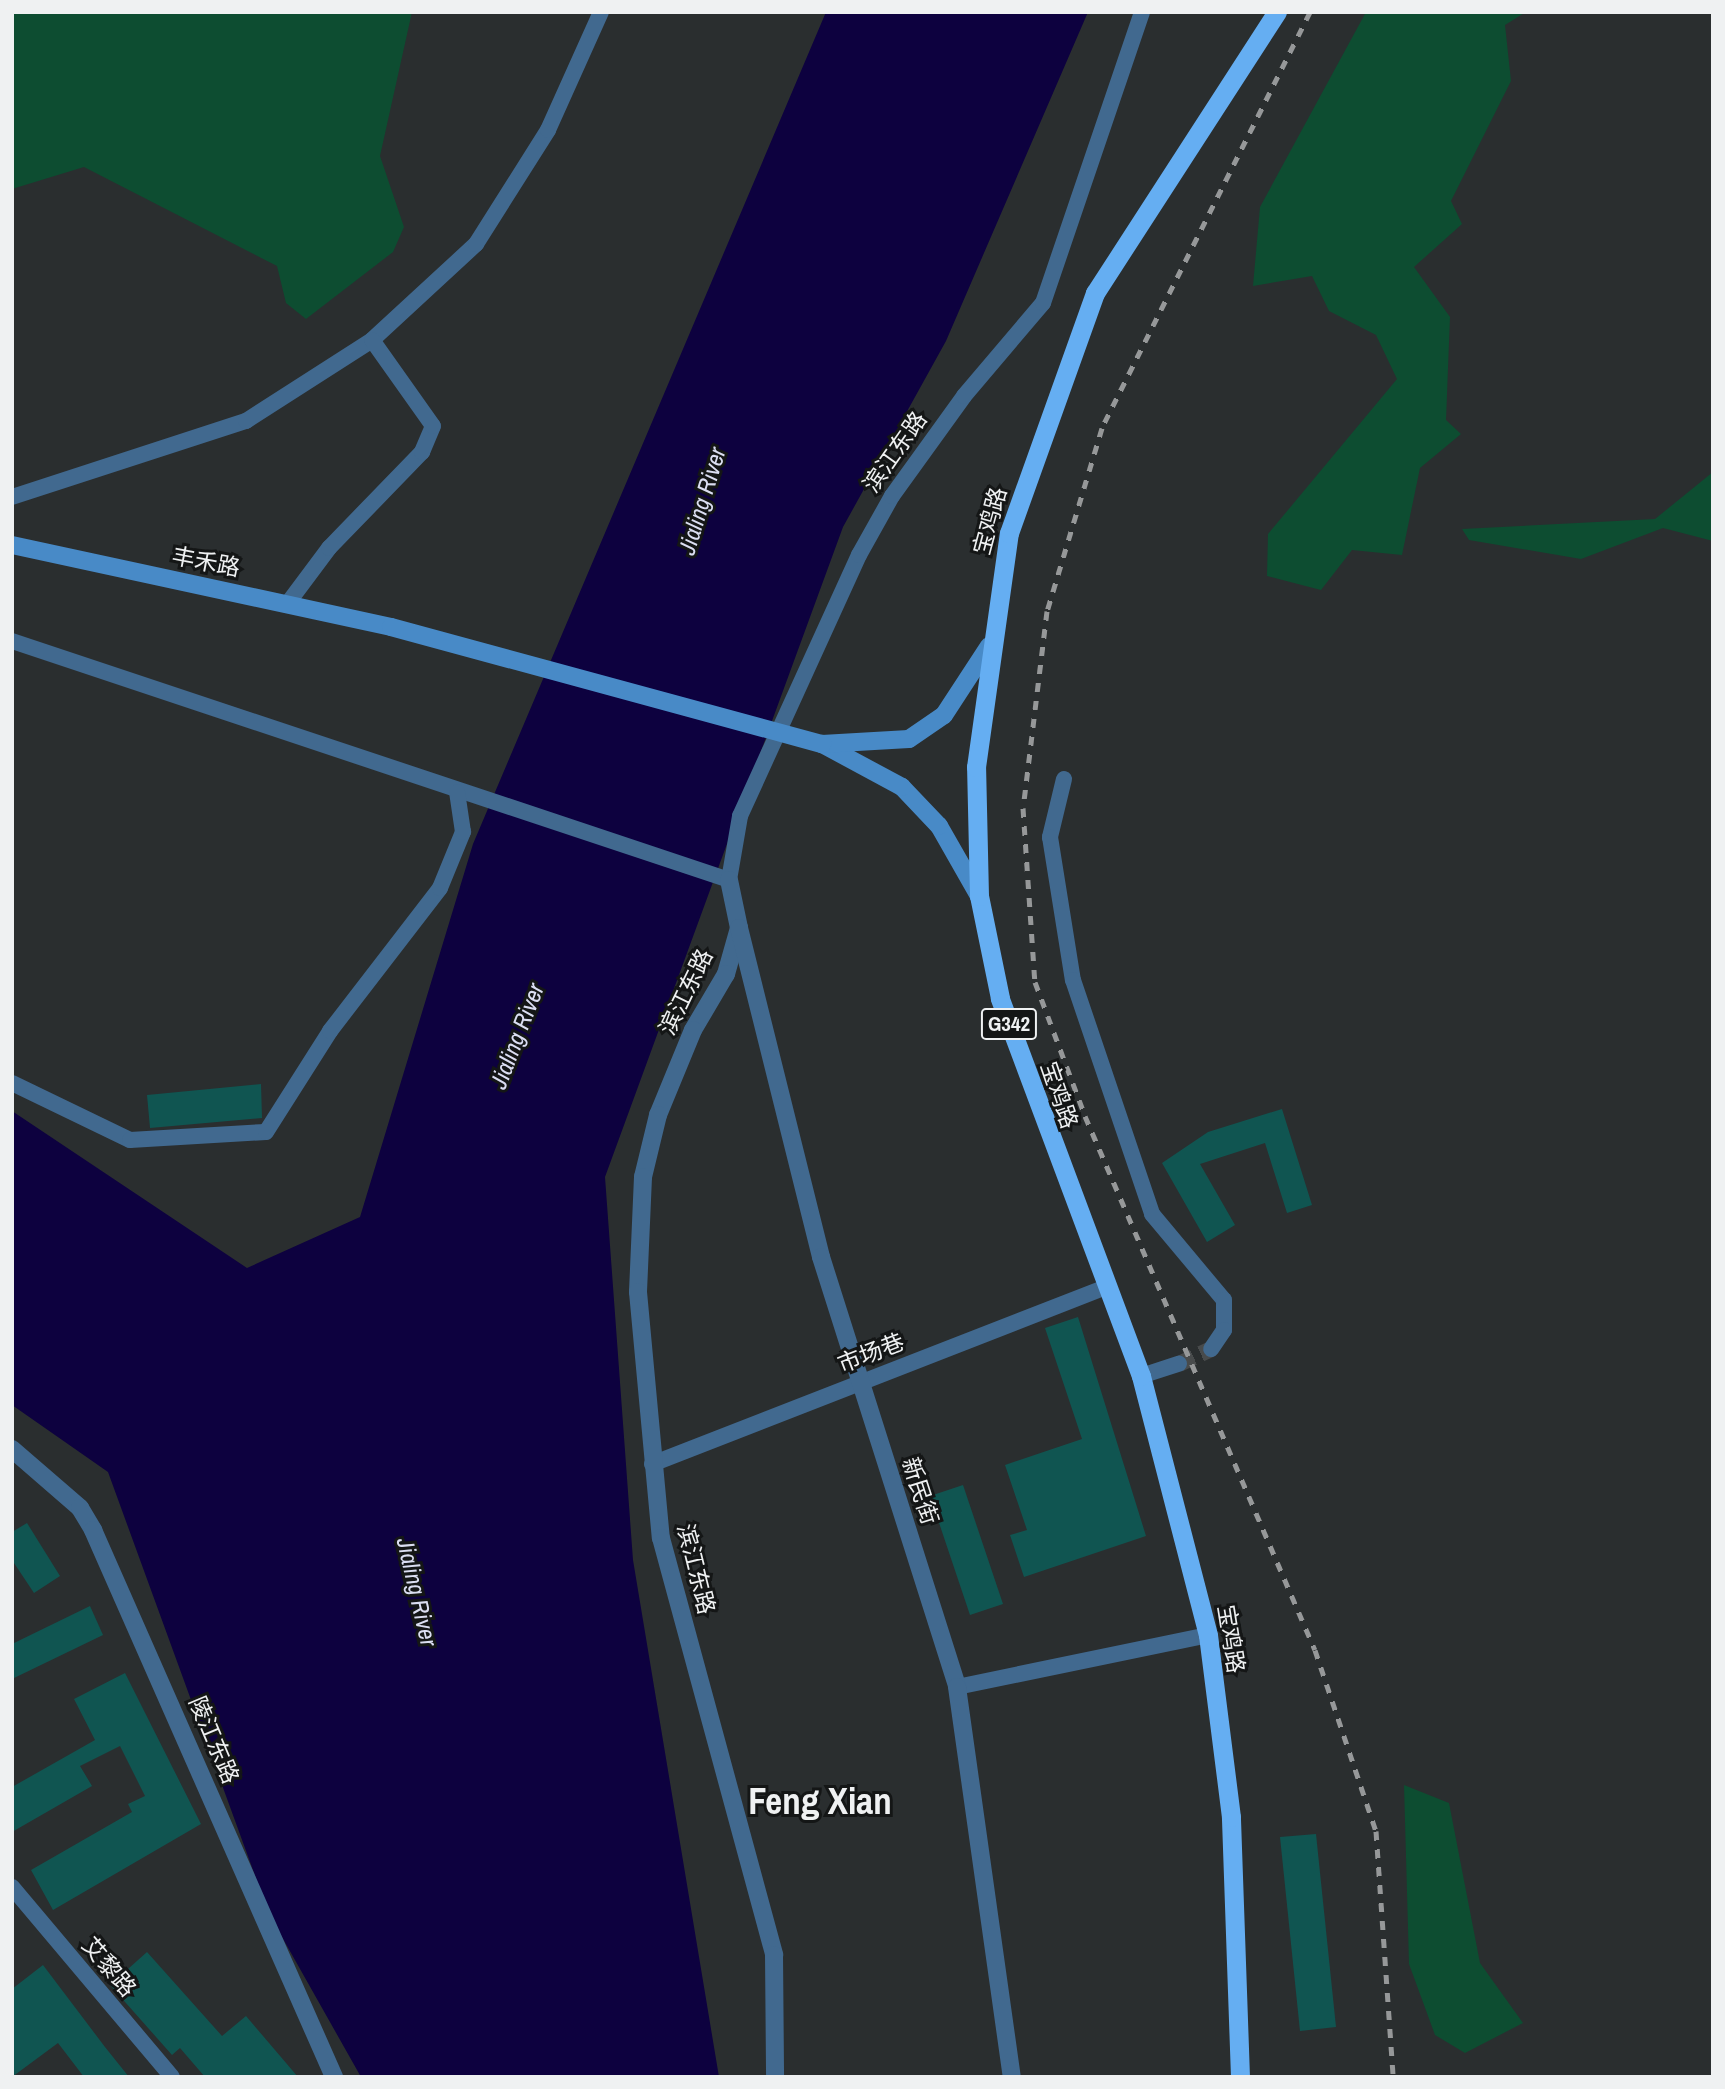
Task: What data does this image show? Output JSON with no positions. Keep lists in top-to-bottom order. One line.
{"streets":{"highway":["宝鸡路","G342"],"main road":["丰禾路"],"street":["滨江东路","市场巷","新民街","陵江东路","艾黎路"]},"crossings":[["滨江东路","市场巷"],["滨江东路","新民街"],["宝鸡路","市场巷"],["市场巷","新民街"]],"districts":["Feng Xian"],"water":["Jialing River"]}
